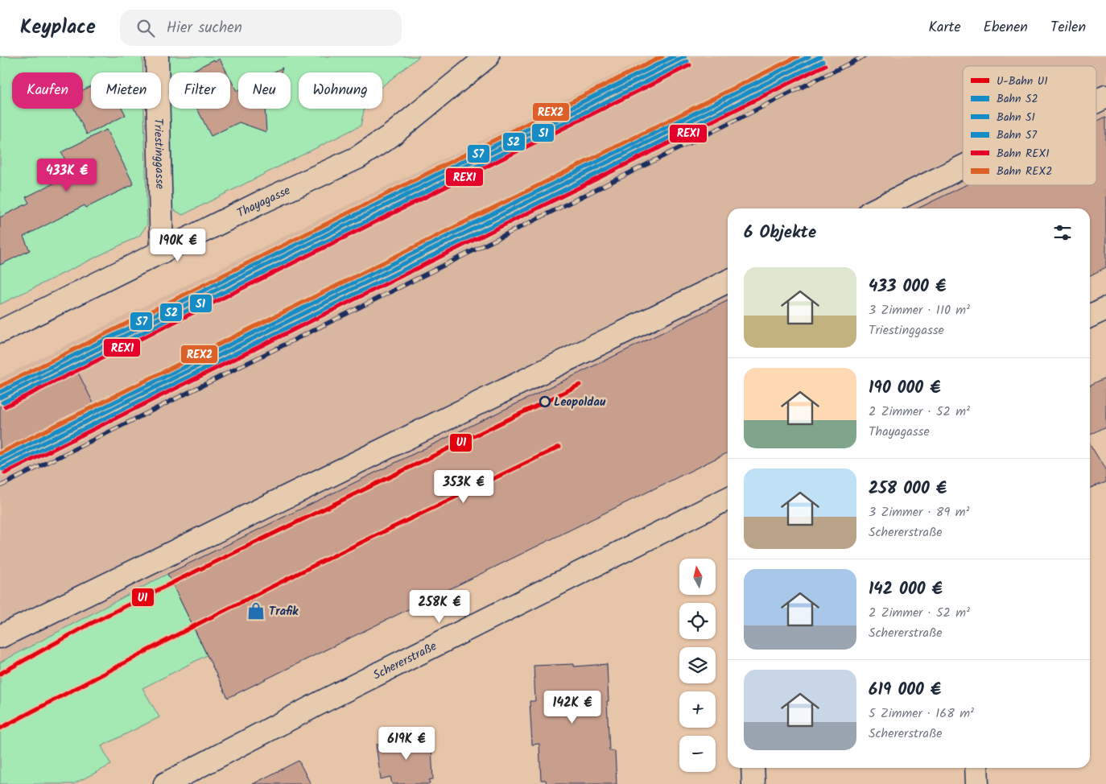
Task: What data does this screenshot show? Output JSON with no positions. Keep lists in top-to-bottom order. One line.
{"streets":{"street":["Triestinggasse","Thayagasse","Schererstraße"]},"crossings":[["Triestinggasse","Thayagasse"]],"places":{"other":["Leopoldau"],"shop":["Trafik"]},"lines":["rail line S2","rail line S7","rail line REX2","rail line S1","rail line REX1","metro line U1"],"legend":["U-Bahn U1","Bahn S2","Bahn S1","Bahn S7","Bahn REX1","Bahn REX2"],"north":"top","page":{"header":"Keyplace","search":"Hier suchen","nav":["Karte","Ebenen","Teilen"],"chip":["Kaufen","Mieten","Filter","Neu","Wohnung"],"price":["433K €","190K €","353K €","258K €","142K €","619K €"],"heading":"6 Objekte","list":[{"name":"433 000 €","note":"3 Zimmer · 110 m² · Triestinggasse"},{"name":"190 000 €","note":"2 Zimmer · 52 m² · Thayagasse"},{"name":"258 000 €","note":"3 Zimmer · 89 m² · Schererstraße"},{"name":"142 000 €","note":"2 Zimmer · 52 m² · Schererstraße"},{"name":"619 000 €","note":"5 Zimmer · 168 m² · Schererstraße"}],"map_buttons":["+","−"]}}
